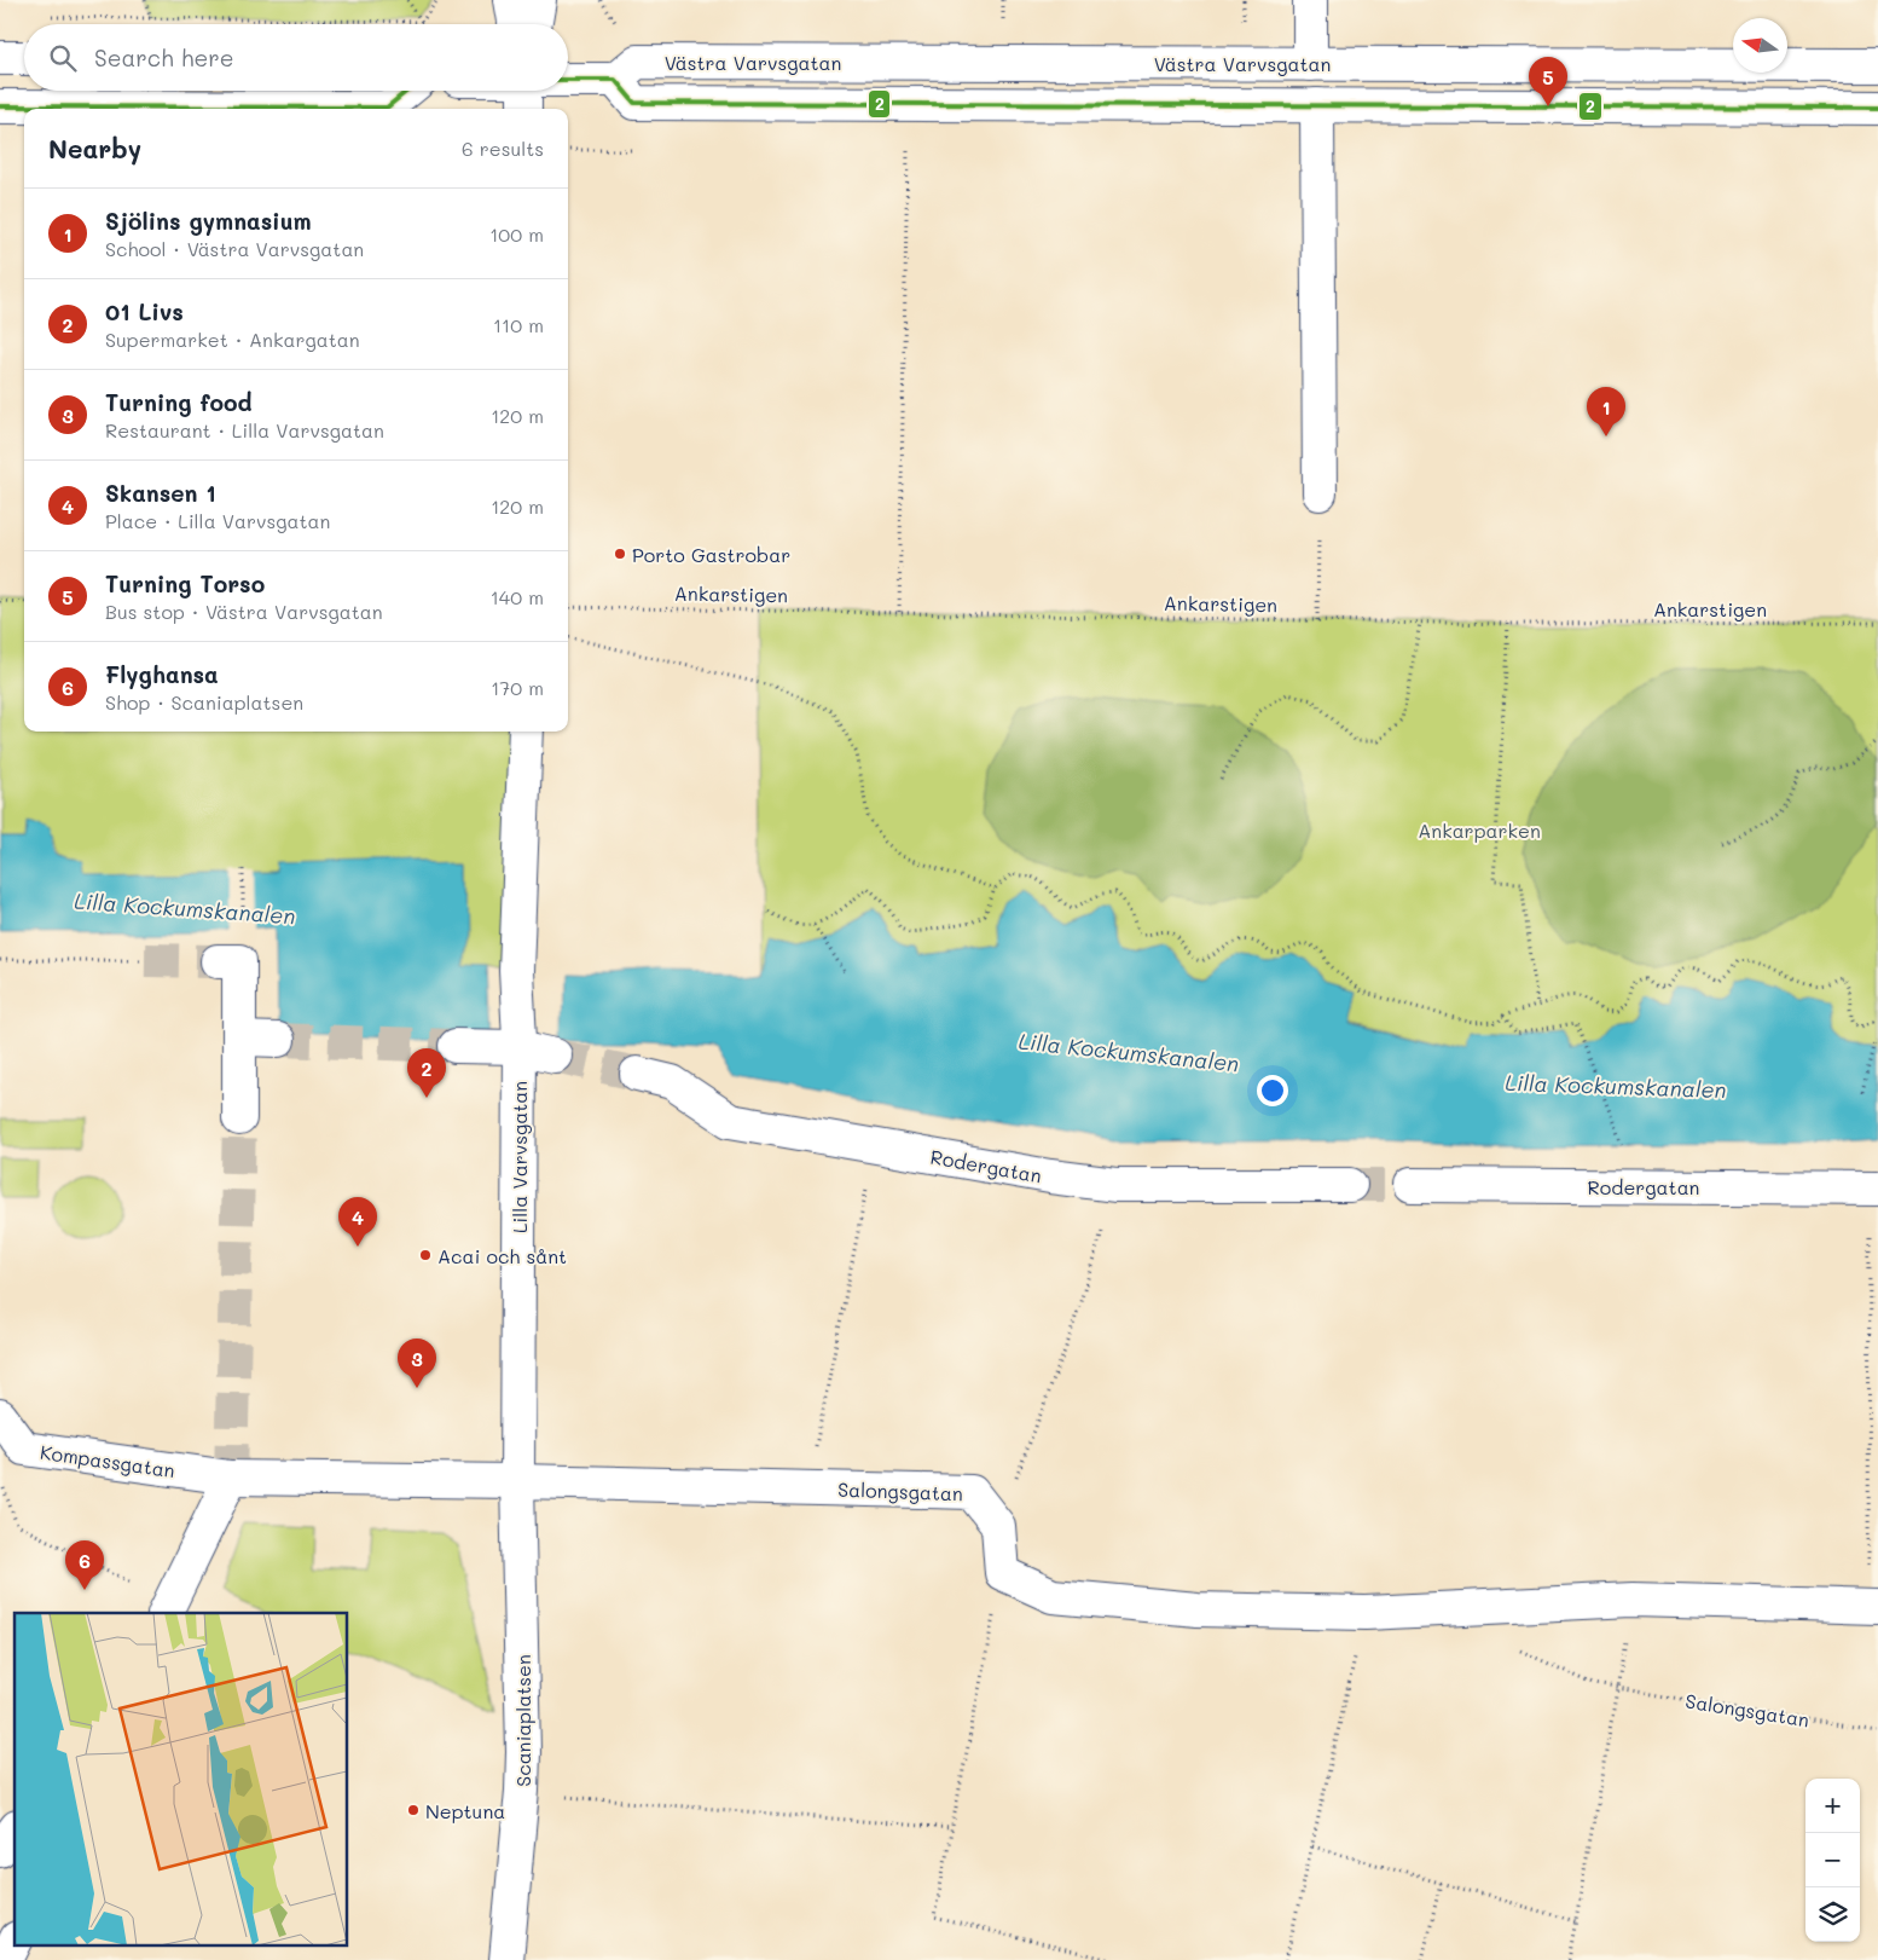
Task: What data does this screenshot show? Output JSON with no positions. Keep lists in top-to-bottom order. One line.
{"streets":{"street":["Västra Varvsgatan","Lilla Varvsgatan","Rodergatan","Kompassgatan","Salongsgatan","Scaniaplatsen"],"path":["Ankarstigen"]},"crossings":[["Lilla Varvsgatan","Salongsgatan"],["Lilla Varvsgatan","Scaniaplatsen"],["Salongsgatan","Scaniaplatsen"]],"water":["Lilla Kockumskanalen"],"parks":["Ankarparken"],"places":["Porto Gastrobar","Acai och sånt","Neptuna"],"lines":["transit line 2"],"north":"left","page":{"search":"Search here","pins":["5","1","2","4","3","6"],"heading":["Nearby","6 results"],"list":[{"mark":"1","name":"Sjölins gymnasium","note":"School · Västra Varvsgatan","value":"100 m"},{"mark":"2","name":"01 Livs","note":"Supermarket · Ankargatan","value":"110 m"},{"mark":"3","name":"Turning food","note":"Restaurant · Lilla Varvsgatan","value":"120 m"},{"mark":"4","name":"Skansen 1","note":"Place · Lilla Varvsgatan","value":"120 m"},{"mark":"5","name":"Turning Torso","note":"Bus stop · Västra Varvsgatan","value":"140 m"},{"mark":"6","name":"Flyghansa","note":"Shop · Scaniaplatsen","value":"170 m"}],"map_buttons":["+","−"]}}
